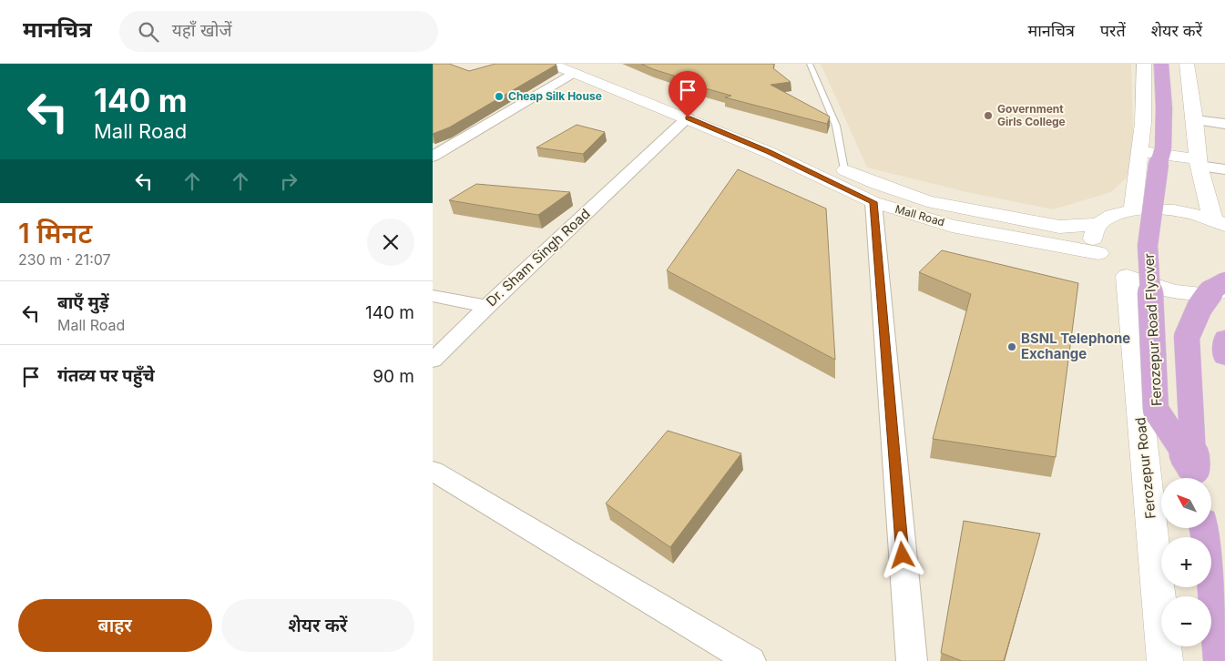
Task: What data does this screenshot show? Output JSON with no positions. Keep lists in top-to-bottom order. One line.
{"streets":{"main road":["Mall Road","Ferozepur Road Flyover","Ferozepur Road"],"street":["Dr. Sham Singh Road"]},"crossings":[["Mall Road","Dr. Sham Singh Road"]],"places":["Cheap Silk House","Government Girls College","BSNL Telephone Exchange"],"north":"top left","page":{"header":"मानचित्र","search":"यहाँ खोजें","nav":["मानचित्र","परतें","शेयर करें"],"turn":["140 m","Mall Road"],"heading":["1 मिनट","230 m · 21:07"],"list":[{"name":"बाएँ मुड़ें","note":"Mall Road","value":"140 m"},{"name":"गंतव्य पर पहुँचे","value":"90 m"}],"map_buttons":["+","−"],"buttons":["बाहर","शेयर करें"]}}
